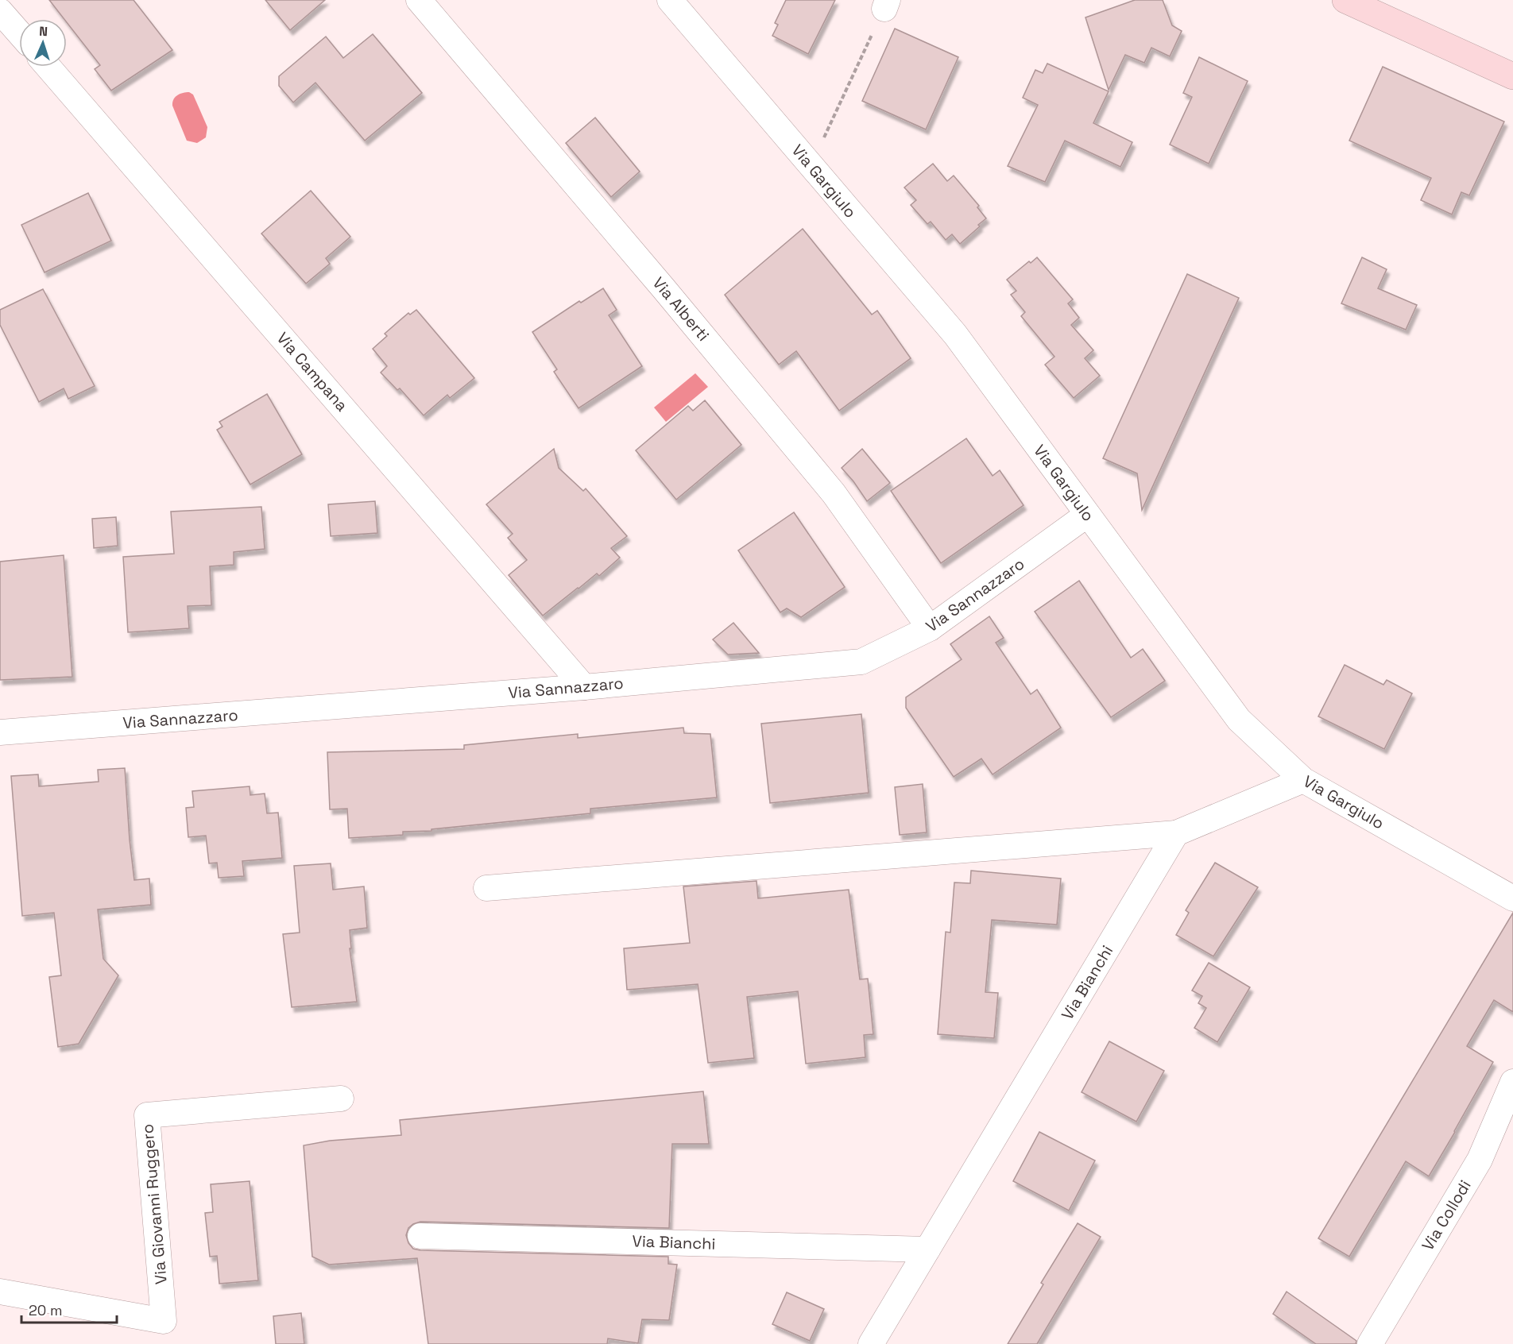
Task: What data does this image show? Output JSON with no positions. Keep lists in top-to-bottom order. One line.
{"streets":{"street":["Via Gargiulo","Via Alberti","Via Campana","Via Sannazzaro","Via Bianchi","Via Giovanni Ruggero","Via Collodi"]},"crossings":[["Via Gargiulo","Via Sannazzaro"],["Via Alberti","Via Sannazzaro"],["Via Campana","Via Sannazzaro"]],"scale_bar":"20 m","north":"top"}
